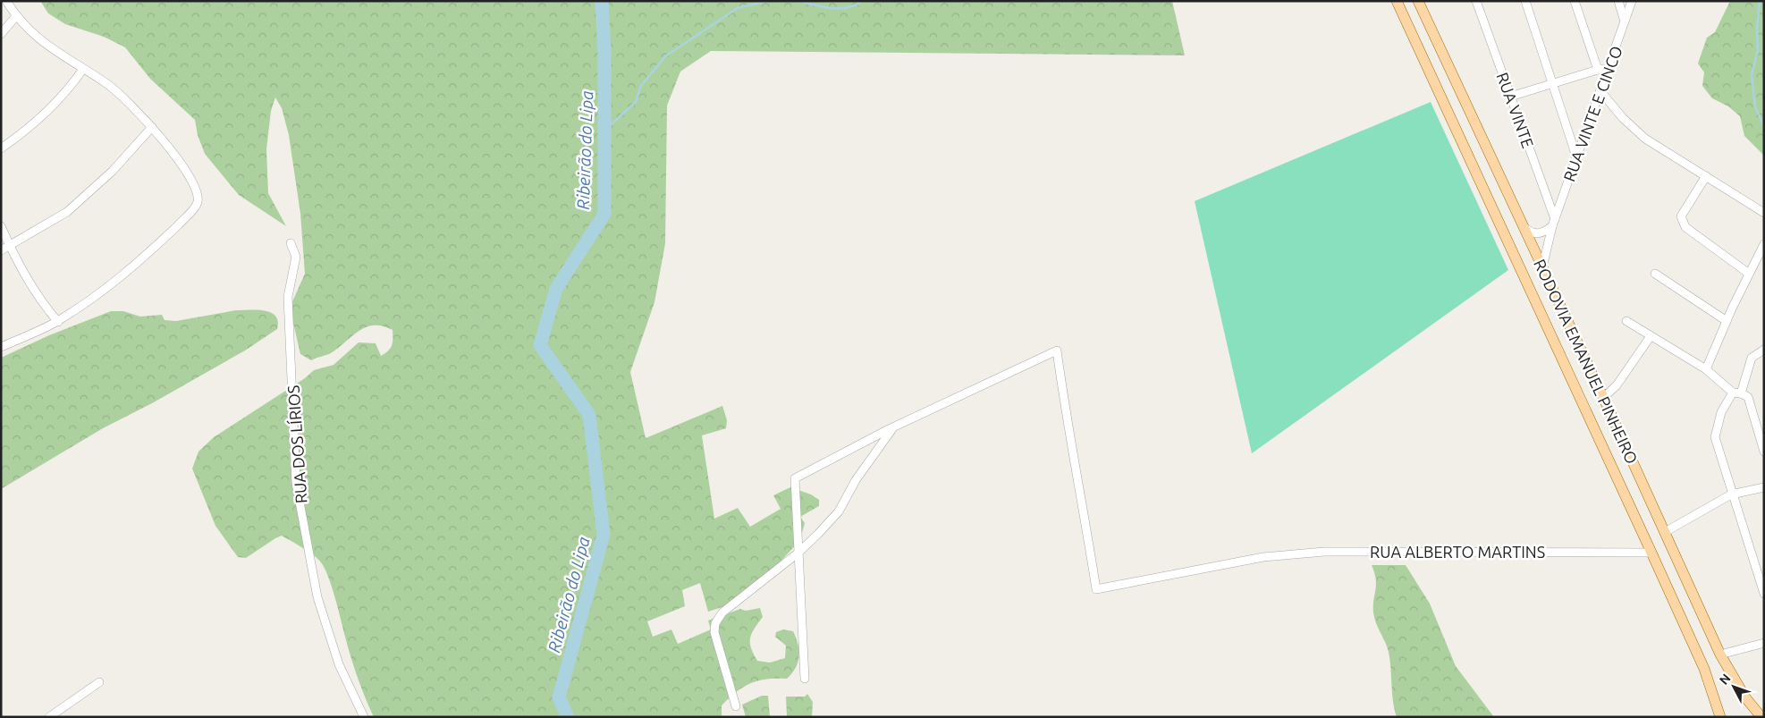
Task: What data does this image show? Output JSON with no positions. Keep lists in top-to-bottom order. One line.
{"streets":{"main road":["RODOVIA EMANUEL PINHEIRO"],"street":["RUA VINTE","RUA VINTE E CINCO","RUA DOS LÍRIOS","RUA ALBERTO MARTINS"]},"crossings":[["RUA VINTE","RUA VINTE E CINCO"],["RUA VINTE E CINCO","RODOVIA EMANUEL PINHEIRO"],["RODOVIA EMANUEL PINHEIRO","RUA ALBERTO MARTINS"]],"water":["Ribeirão do Lipa"],"north":"top left"}
